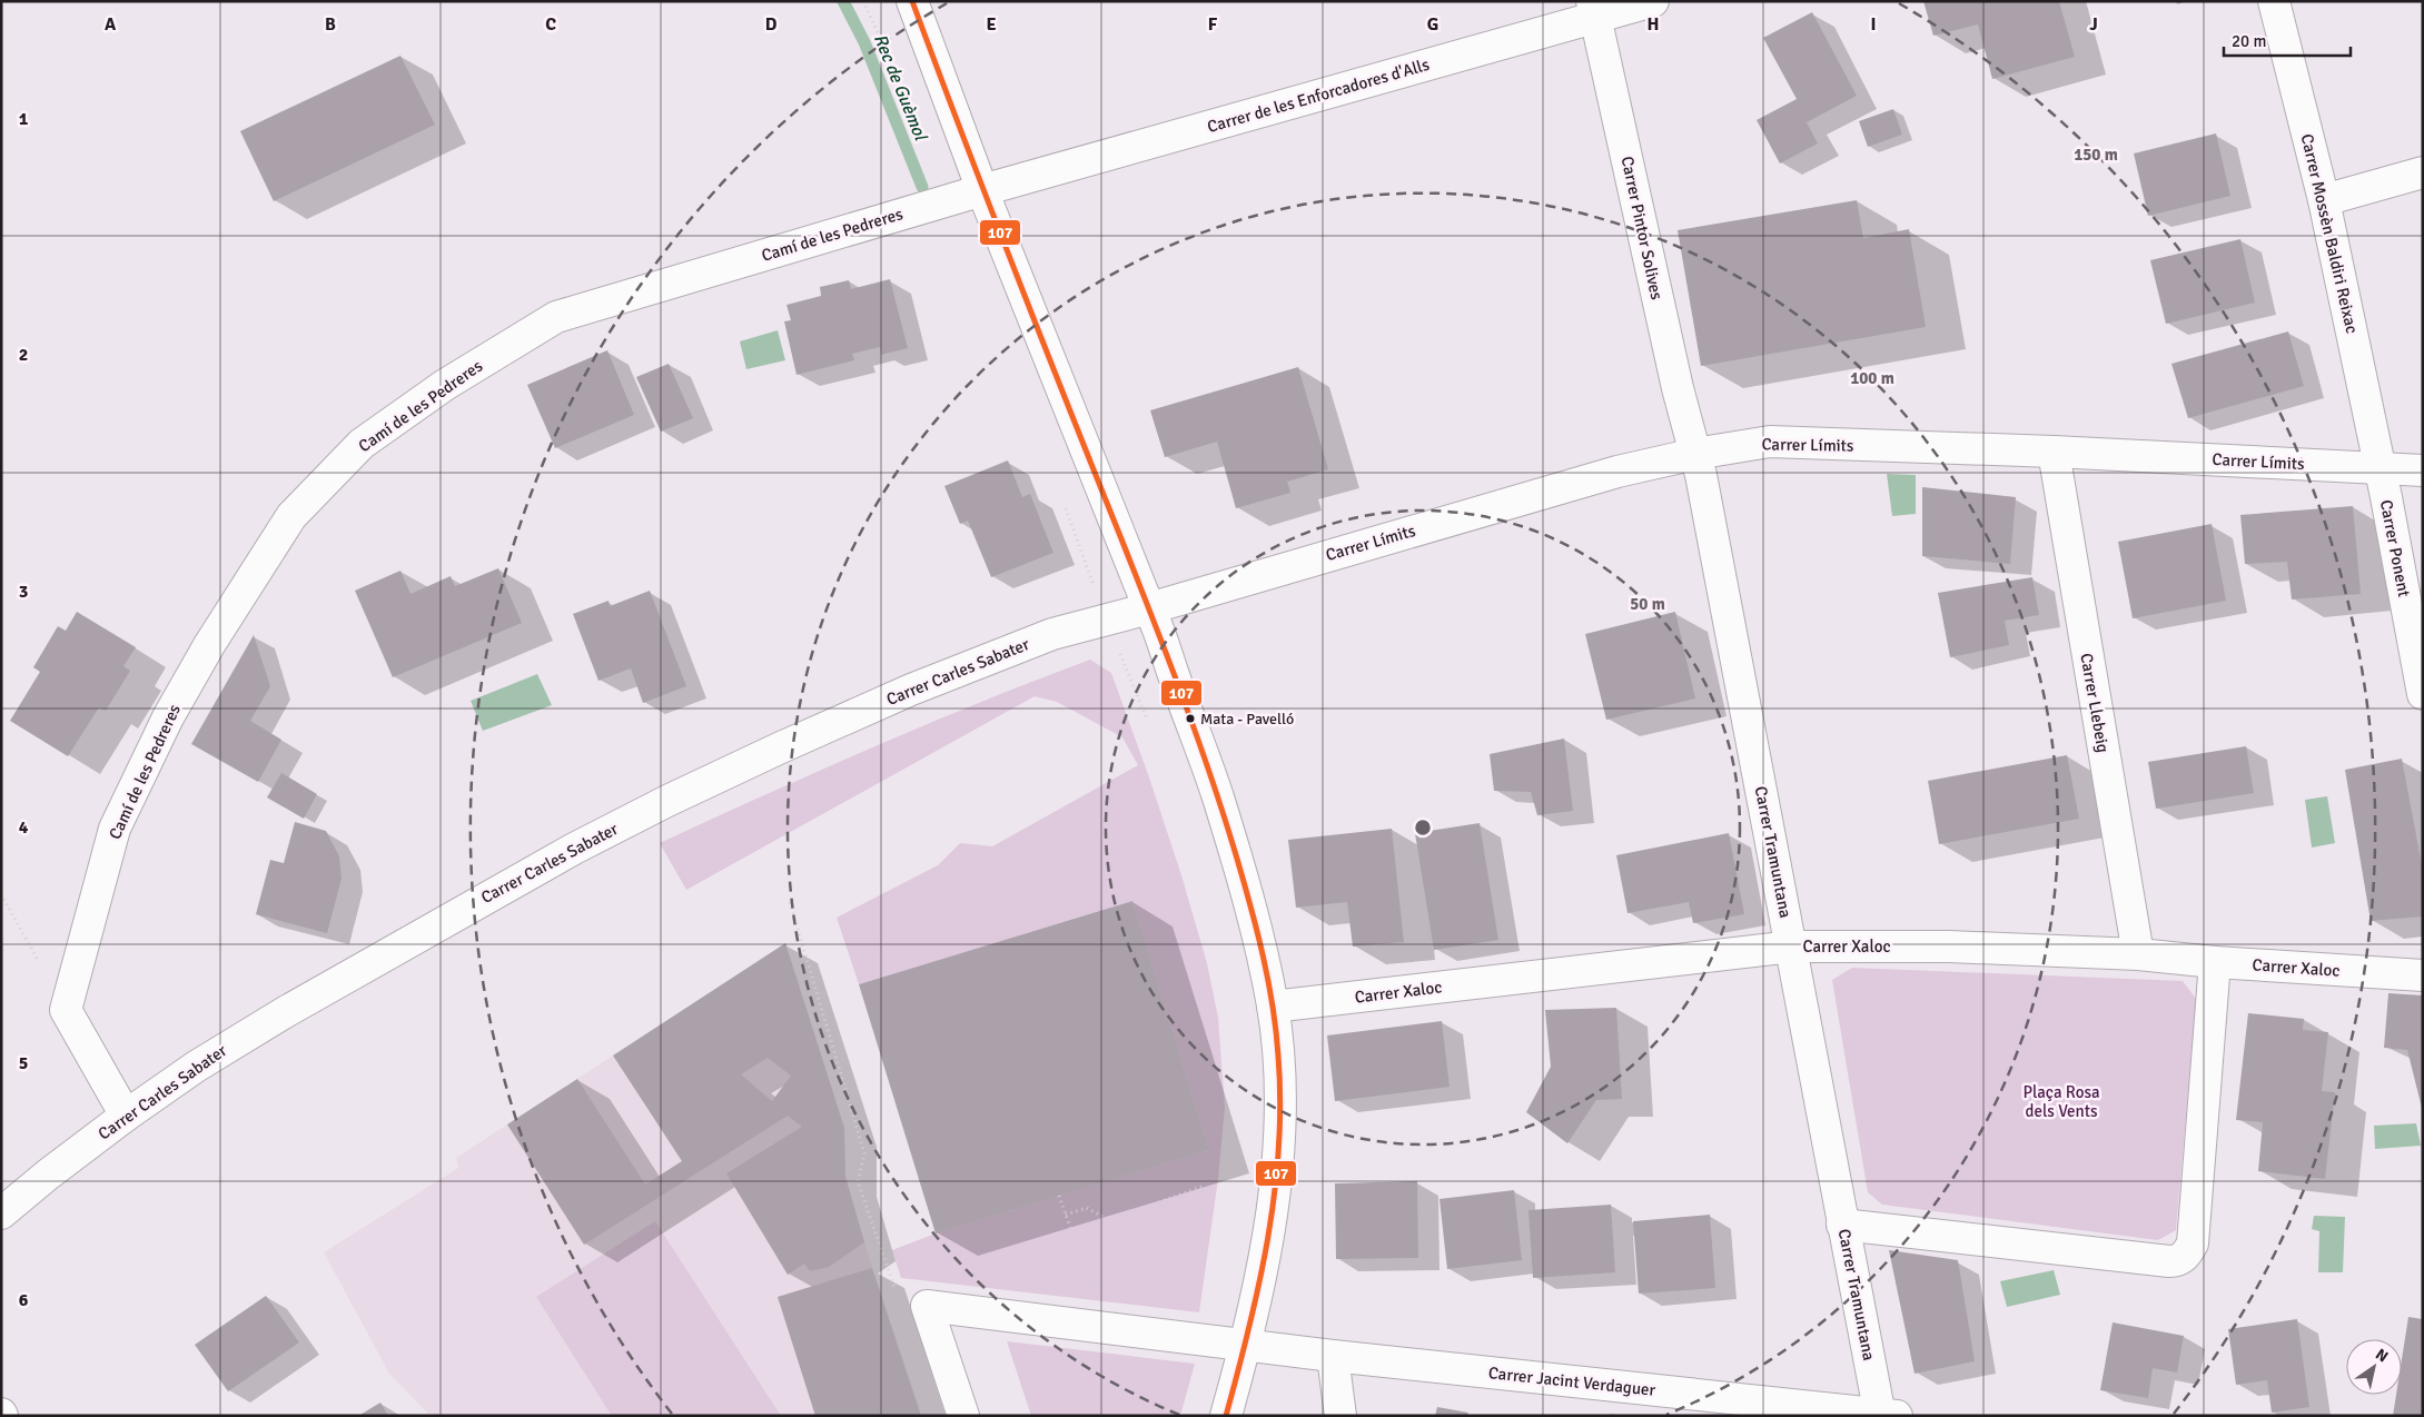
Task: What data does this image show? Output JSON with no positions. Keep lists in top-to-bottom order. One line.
{"streets":{"street":["Carrer de les Enforcadores d'Alls","Carrer Pintor Solives","Carrer Mossèn Baldiri Reixac","Camí de les Pedreres","Carrer Límits","Carrer Ponent","Carrer Carles Sabater","Carrer Llebeig","Carrer Tramuntana","Carrer Xaloc","Carrer Jacint Verdaguer"]},"crossings":[["Carrer de les Enforcadores d'Alls","Carrer Pintor Solives"],["Carrer de les Enforcadores d'Alls","Camí de les Pedreres"],["Carrer Pintor Solives","Carrer Límits"],["Carrer Pintor Solives","Carrer Tramuntana"],["Carrer Mossèn Baldiri Reixac","Carrer Límits"],["Carrer Mossèn Baldiri Reixac","Carrer Ponent"],["Carrer Límits","Carrer Ponent"],["Carrer Límits","Carrer Carles Sabater"],["Carrer Límits","Carrer Llebeig"],["Carrer Límits","Carrer Tramuntana"],["Carrer Llebeig","Carrer Xaloc"],["Carrer Tramuntana","Carrer Xaloc"],["Carrer Tramuntana","Carrer Jacint Verdaguer"]],"water":["Rec de Guèmol"],"parks":["Plaça Rosa dels Vents"],"places":["Mata - Pavelló"],"lines":["transit line 107"],"scale_bar":"20 m","north":"top right","grid":{"columns":["A","B","C","D","E","F","G","H","I","J"],"rows":["1","2","3","4","5","6"]},"rings":["150 m","100 m","50 m"]}
